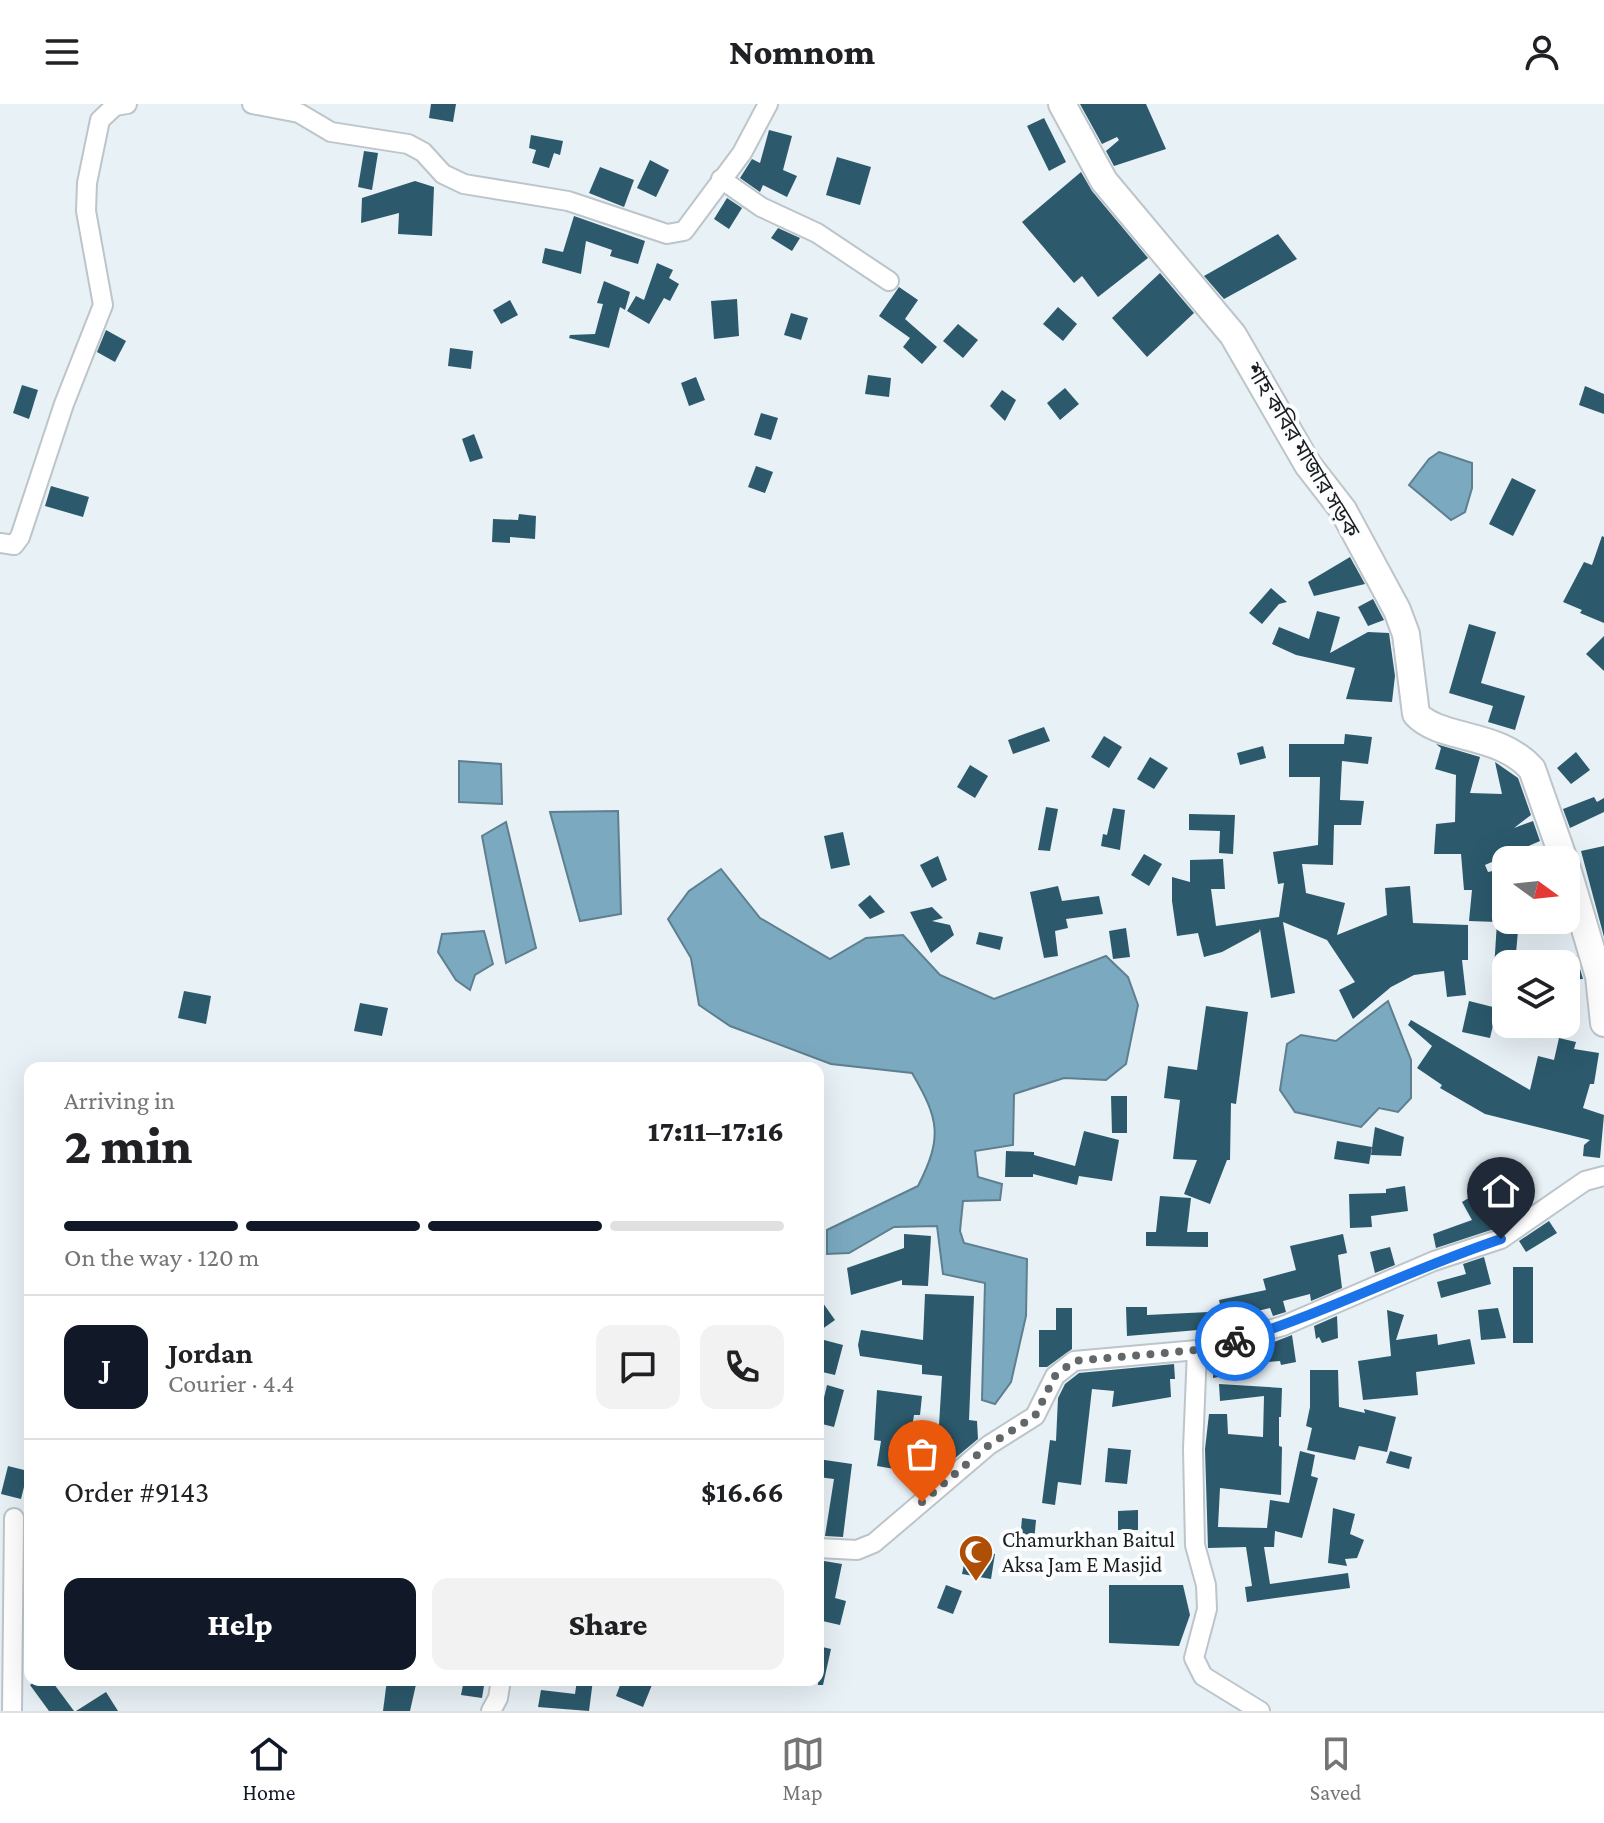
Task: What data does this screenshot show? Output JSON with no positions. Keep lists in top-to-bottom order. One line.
{"streets":{"street":["শাহ কবির মাজার সড়ক"]},"places":{"mosque":["Chamurkhan Baitul Aksa Jam E Masjid"]},"north":"right","page":{"header":"Nomnom","heading":["2 min","Arriving in","17:11–17:16"],"panel":["Jordan","Courier · 4.4","Order #9143","$16.66"],"bar":"On the way · 120 m","round":"J","buttons":["Help","Share"],"tabs":["Home","Map","Saved"]}}
